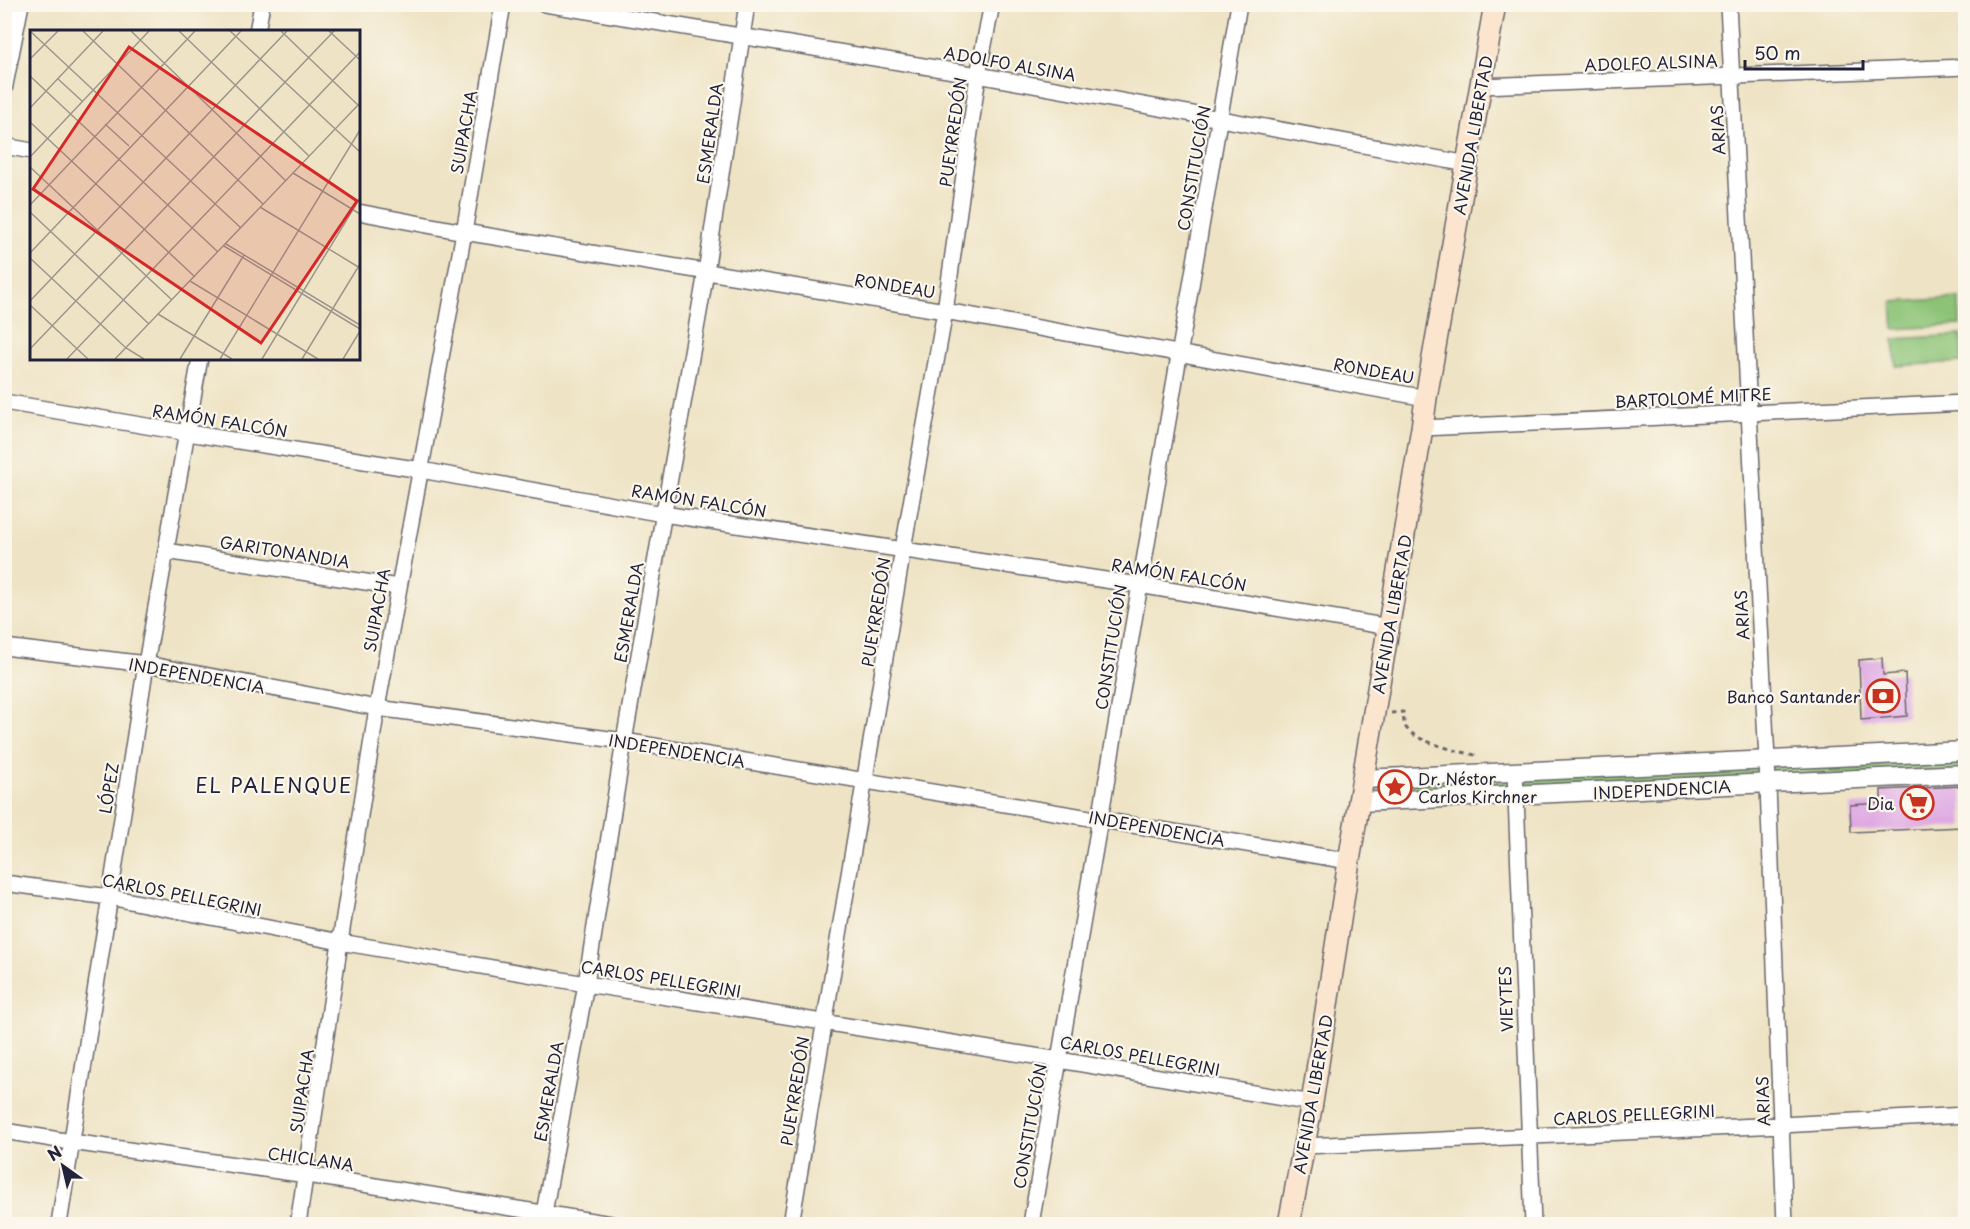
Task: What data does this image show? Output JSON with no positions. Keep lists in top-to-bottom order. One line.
{"streets":{"main road":["AVENIDA LIBERTAD"],"street":["ADOLFO ALSINA","ARIAS","SUIPACHA","PUEYRREDÓN","ESMERALDA","CONSTITUCIÓN","RONDEAU","BARTOLOMÉ MITRE","RAMÓN FALCÓN","GARITONANDIA","INDEPENDENCIA","LÓPEZ","CARLOS PELLEGRINI","VIEYTES","CHICLANA"]},"crossings":[["ADOLFO ALSINA","ARIAS"],["ADOLFO ALSINA","PUEYRREDÓN"],["ADOLFO ALSINA","ESMERALDA"],["ADOLFO ALSINA","AVENIDA LIBERTAD"],["ADOLFO ALSINA","CONSTITUCIÓN"],["ARIAS","BARTOLOMÉ MITRE"],["ARIAS","INDEPENDENCIA"],["ARIAS","CARLOS PELLEGRINI"],["SUIPACHA","RONDEAU"],["SUIPACHA","RAMÓN FALCÓN"],["SUIPACHA","GARITONANDIA"],["SUIPACHA","INDEPENDENCIA"],["SUIPACHA","CARLOS PELLEGRINI"],["SUIPACHA","CHICLANA"],["PUEYRREDÓN","RONDEAU"],["PUEYRREDÓN","RAMÓN FALCÓN"],["PUEYRREDÓN","INDEPENDENCIA"],["PUEYRREDÓN","CARLOS PELLEGRINI"],["ESMERALDA","RONDEAU"],["ESMERALDA","RAMÓN FALCÓN"],["ESMERALDA","INDEPENDENCIA"],["ESMERALDA","CARLOS PELLEGRINI"],["ESMERALDA","CHICLANA"],["AVENIDA LIBERTAD","RONDEAU"],["AVENIDA LIBERTAD","BARTOLOMÉ MITRE"],["AVENIDA LIBERTAD","RAMÓN FALCÓN"],["AVENIDA LIBERTAD","INDEPENDENCIA"],["AVENIDA LIBERTAD","CARLOS PELLEGRINI"],["CONSTITUCIÓN","RONDEAU"],["CONSTITUCIÓN","RAMÓN FALCÓN"],["CONSTITUCIÓN","INDEPENDENCIA"],["CONSTITUCIÓN","CARLOS PELLEGRINI"],["RAMÓN FALCÓN","LÓPEZ"],["GARITONANDIA","LÓPEZ"],["INDEPENDENCIA","LÓPEZ"],["INDEPENDENCIA","VIEYTES"],["LÓPEZ","CARLOS PELLEGRINI"],["LÓPEZ","CHICLANA"],["CARLOS PELLEGRINI","VIEYTES"]],"districts":["EL PALENQUE"],"places":{"bank":["Banco Santander"],"place":["Dr. Néstor Carlos Kirchner"],"supermarket":["Dia"]},"scale_bar":"50 m","north":"top left"}
